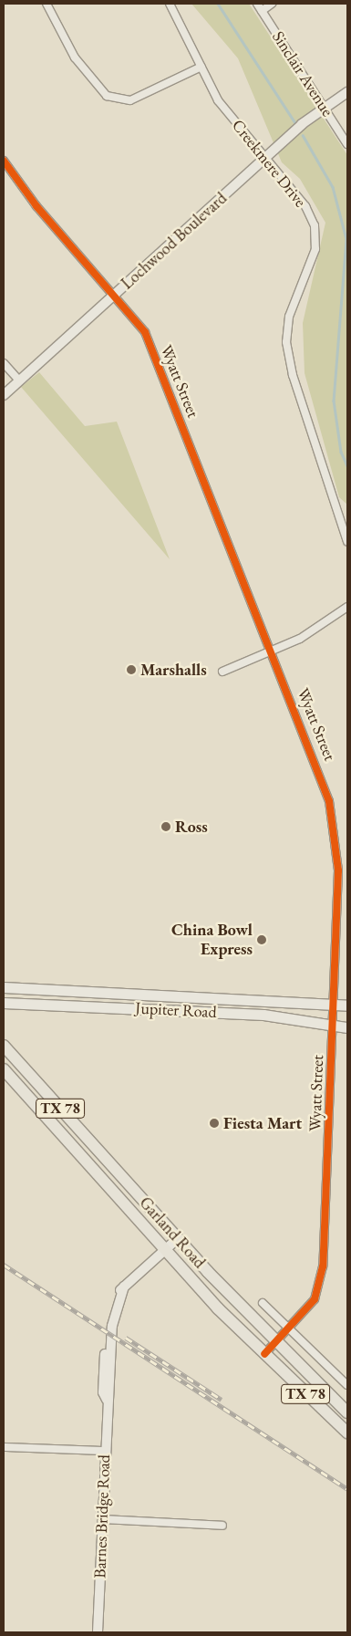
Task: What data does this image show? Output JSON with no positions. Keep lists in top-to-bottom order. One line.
{"streets":{"main road":["Jupiter Road","TX 78","Garland Road"],"street":["Sinclair Avenue","Creekmere Drive","Lochwood Boulevard","Wyatt Street","Barnes Bridge Road"]},"crossings":[["Sinclair Avenue","Lochwood Boulevard"],["Creekmere Drive","Lochwood Boulevard"],["Lochwood Boulevard","Wyatt Street"],["Wyatt Street","Jupiter Road"],["Wyatt Street","Garland Road"],["Garland Road","Barnes Bridge Road"]],"places":["Marshalls","Ross","China Bowl Express","Fiesta Mart"]}
